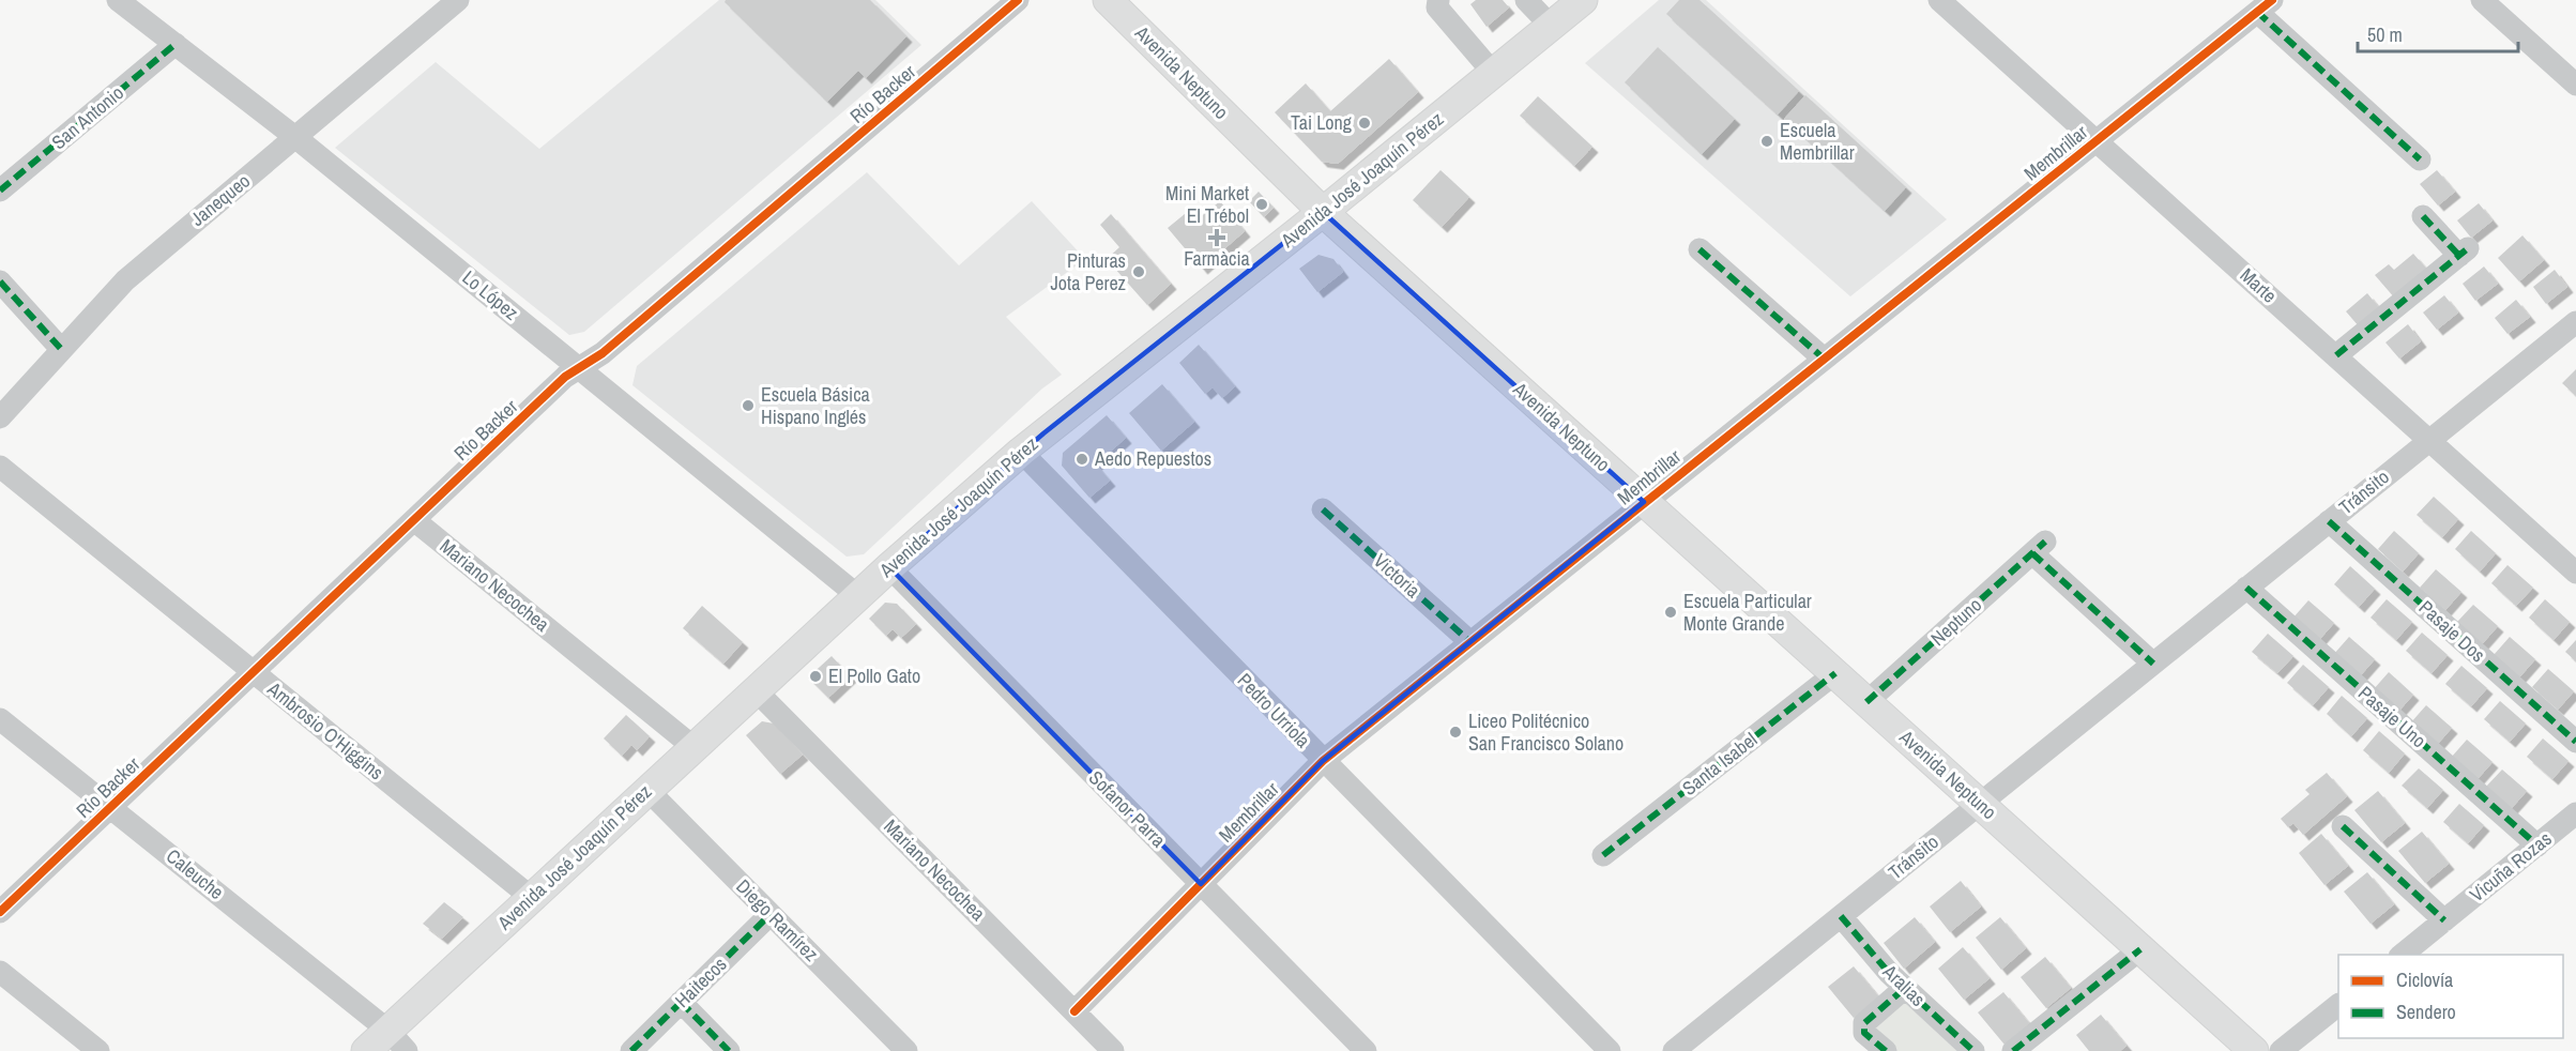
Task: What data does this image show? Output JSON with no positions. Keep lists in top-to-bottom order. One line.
{"streets":{"main road":["Avenida Neptuno","Avenida José Joaquín Pérez"],"street":["Río Backer","San Antonio","Membrillar","Janequeo","Marte","Lo López","Tránsito","Victoria","Mariano Necochea","Neptuno","Pasaje Dos","Pedro Urriola","Pasaje Uno","Ambrosio O'Higgins","Santa Isabel","Sofanor Parra","Vicuña Rozas","Caleuche","Diego Ramírez","Haitecos","Aralias"]},"crossings":[["Avenida Neptuno","Membrillar"],["Avenida Neptuno","Avenida José Joaquín Pérez"],["Avenida Neptuno","Tránsito"],["Avenida Neptuno","Neptuno"],["Avenida Neptuno","Santa Isabel"],["Río Backer","Lo López"],["Río Backer","Mariano Necochea"],["Río Backer","Ambrosio O'Higgins"],["Río Backer","Caleuche"],["San Antonio","Lo López"],["Membrillar","Marte"],["Membrillar","Victoria"],["Membrillar","Mariano Necochea"],["Membrillar","Pedro Urriola"],["Membrillar","Sofanor Parra"],["Avenida José Joaquín Pérez","Lo López"],["Avenida José Joaquín Pérez","Mariano Necochea"],["Avenida José Joaquín Pérez","Pedro Urriola"],["Avenida José Joaquín Pérez","Ambrosio O'Higgins"],["Avenida José Joaquín Pérez","Sofanor Parra"],["Avenida José Joaquín Pérez","Caleuche"],["Avenida José Joaquín Pérez","Diego Ramírez"],["Janequeo","Lo López"],["Marte","Tránsito"],["Tránsito","Neptuno"],["Tránsito","Pasaje Dos"],["Tránsito","Pasaje Uno"],["Tránsito","Aralias"],["Pasaje Uno","Vicuña Rozas"],["Diego Ramírez","Haitecos"]],"places":{"other":["Tai Long","Escuela Membrillar","Mini Market El Trébol","Pinturas Jota Perez","Escuela Básica Hispano Inglés","Aedo Repuestos","Escuela Particular Monte Grande","El Pollo Gato","Liceo Politécnico San Francisco Solano"],"health":["Farmàcia"]},"legend":["Ciclovía","Sendero"],"scale_bar":"50 m"}
